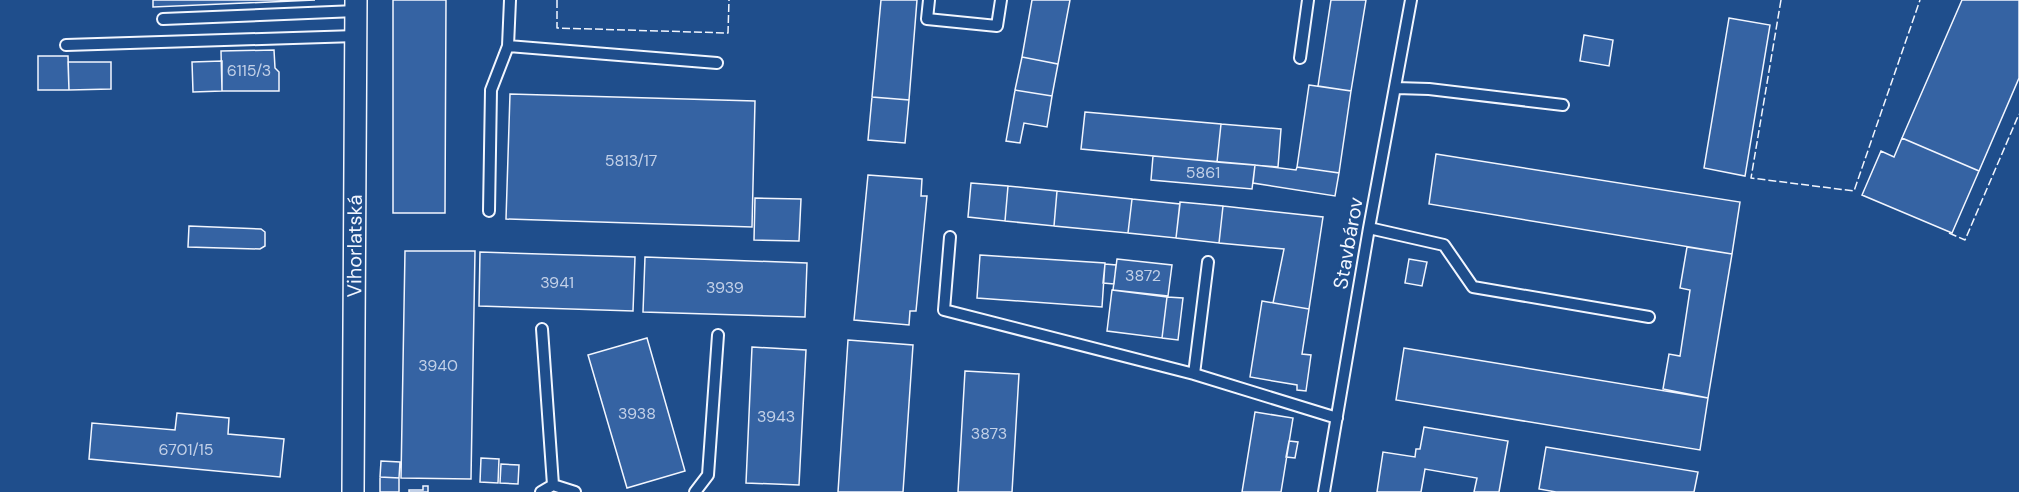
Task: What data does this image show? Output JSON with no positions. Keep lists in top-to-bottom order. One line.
{"streets":{"street":["Vihorlatská"],"lane":["Stavbárov"]},"house_numbers":["6115/3","5813/17","5861","3872","3941","3939","3940","3938","3943","3873","6701/15"]}
